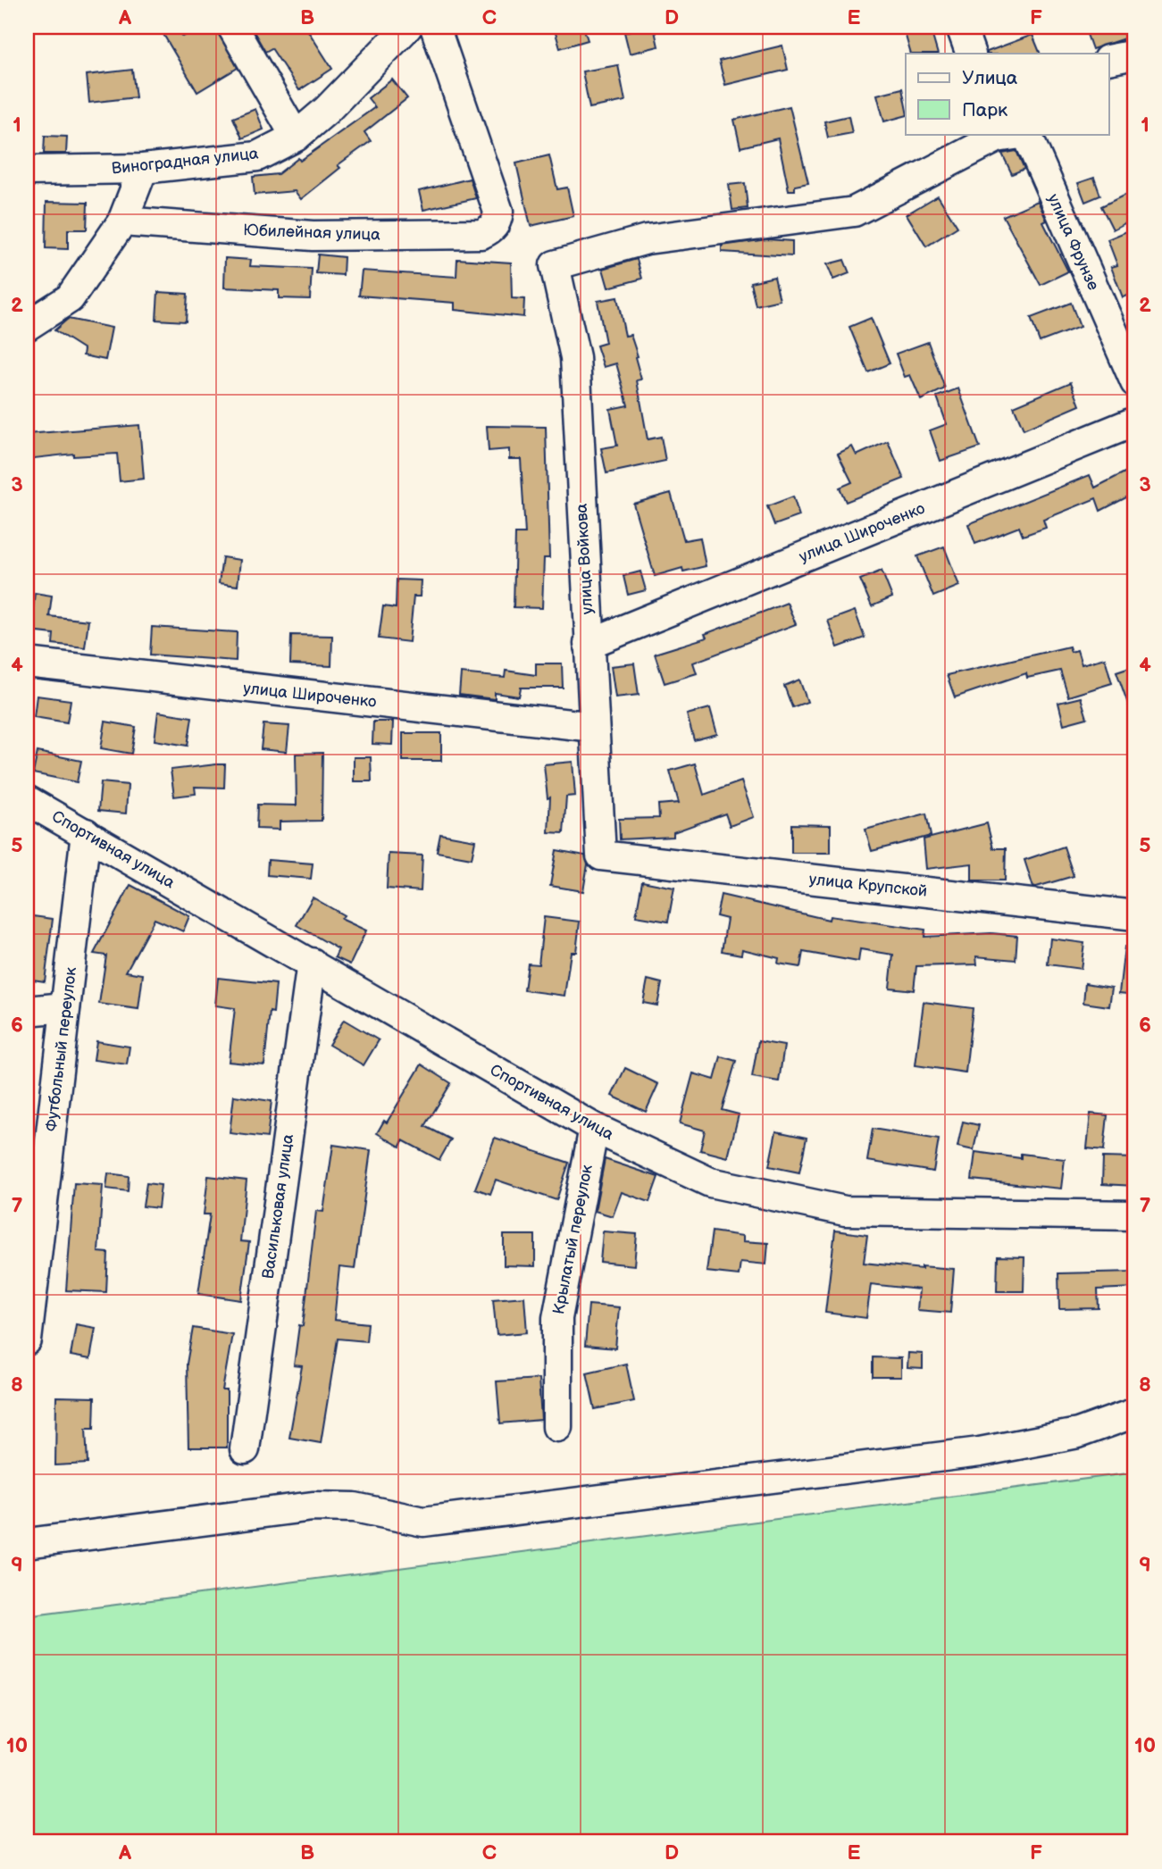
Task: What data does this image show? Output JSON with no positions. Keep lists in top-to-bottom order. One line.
{"streets":{"street":["Виноградная улица","Юбилейная улица","улица Фрунзе","улица Широченко","улица Войкова","Спортивная улица","улица Крупской","Футбольный переулок","Васильковая улица","Крылатый переулок"]},"crossings":[["улица Фрунзе","улица Войкова"],["улица Широченко","улица Войкова"],["улица Войкова","улица Крупской"],["Спортивная улица","Футбольный переулок"],["Спортивная улица","Васильковая улица"],["Спортивная улица","Крылатый переулок"]],"legend":["Улица","Парк"],"grid":{"columns":["A","B","C","D","E","F"],"rows":["1","2","3","4","5","6","7","8","9","10"]}}
